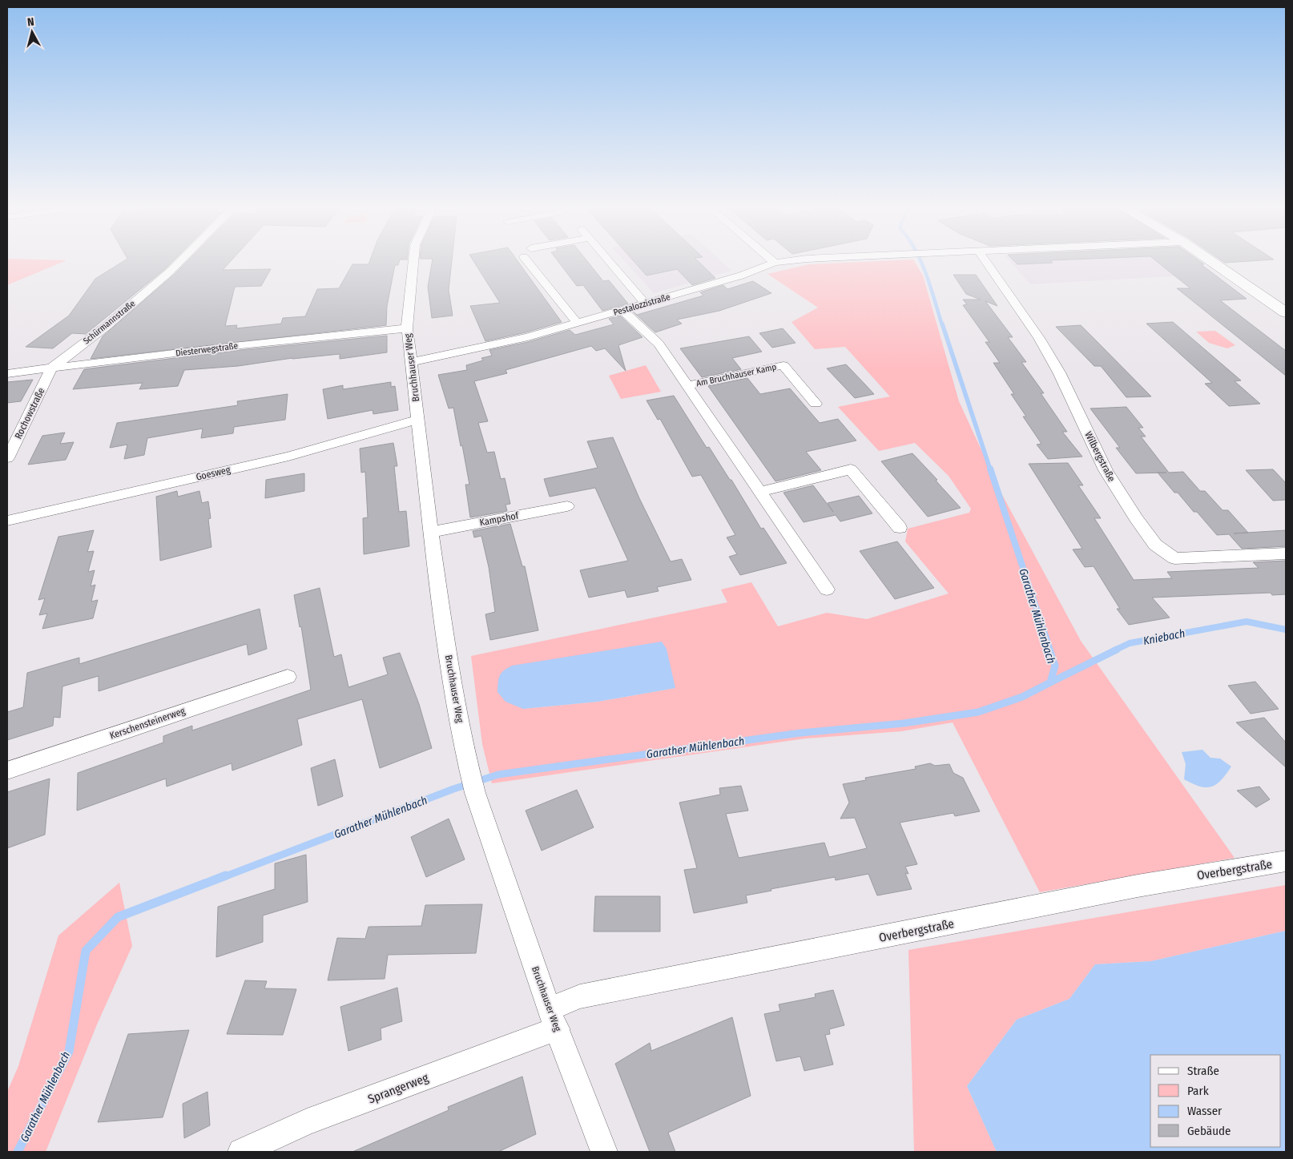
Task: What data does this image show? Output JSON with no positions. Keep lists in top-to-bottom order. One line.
{"streets":{"street":["Pestalozzistraße","Schürmannstraße","Diesterwegstraße","Bruchhauser Weg","Am Bruchhauser Kamp","Rochowstraße","Wilbergstraße","Goesweg","Kampshof","Kerschensteinerweg","Overbergstraße","Sprangerweg"]},"crossings":[["Pestalozzistraße","Bruchhauser Weg"],["Pestalozzistraße","Am Bruchhauser Kamp"],["Schürmannstraße","Diesterwegstraße"],["Schürmannstraße","Rochowstraße"],["Diesterwegstraße","Bruchhauser Weg"],["Diesterwegstraße","Rochowstraße"],["Bruchhauser Weg","Goesweg"],["Bruchhauser Weg","Kampshof"],["Bruchhauser Weg","Overbergstraße"],["Bruchhauser Weg","Sprangerweg"],["Overbergstraße","Sprangerweg"]],"water":["Garather Mühlenbach","Kniebach"],"legend":["Straße","Park","Wasser","Gebäude"],"north":"top"}
